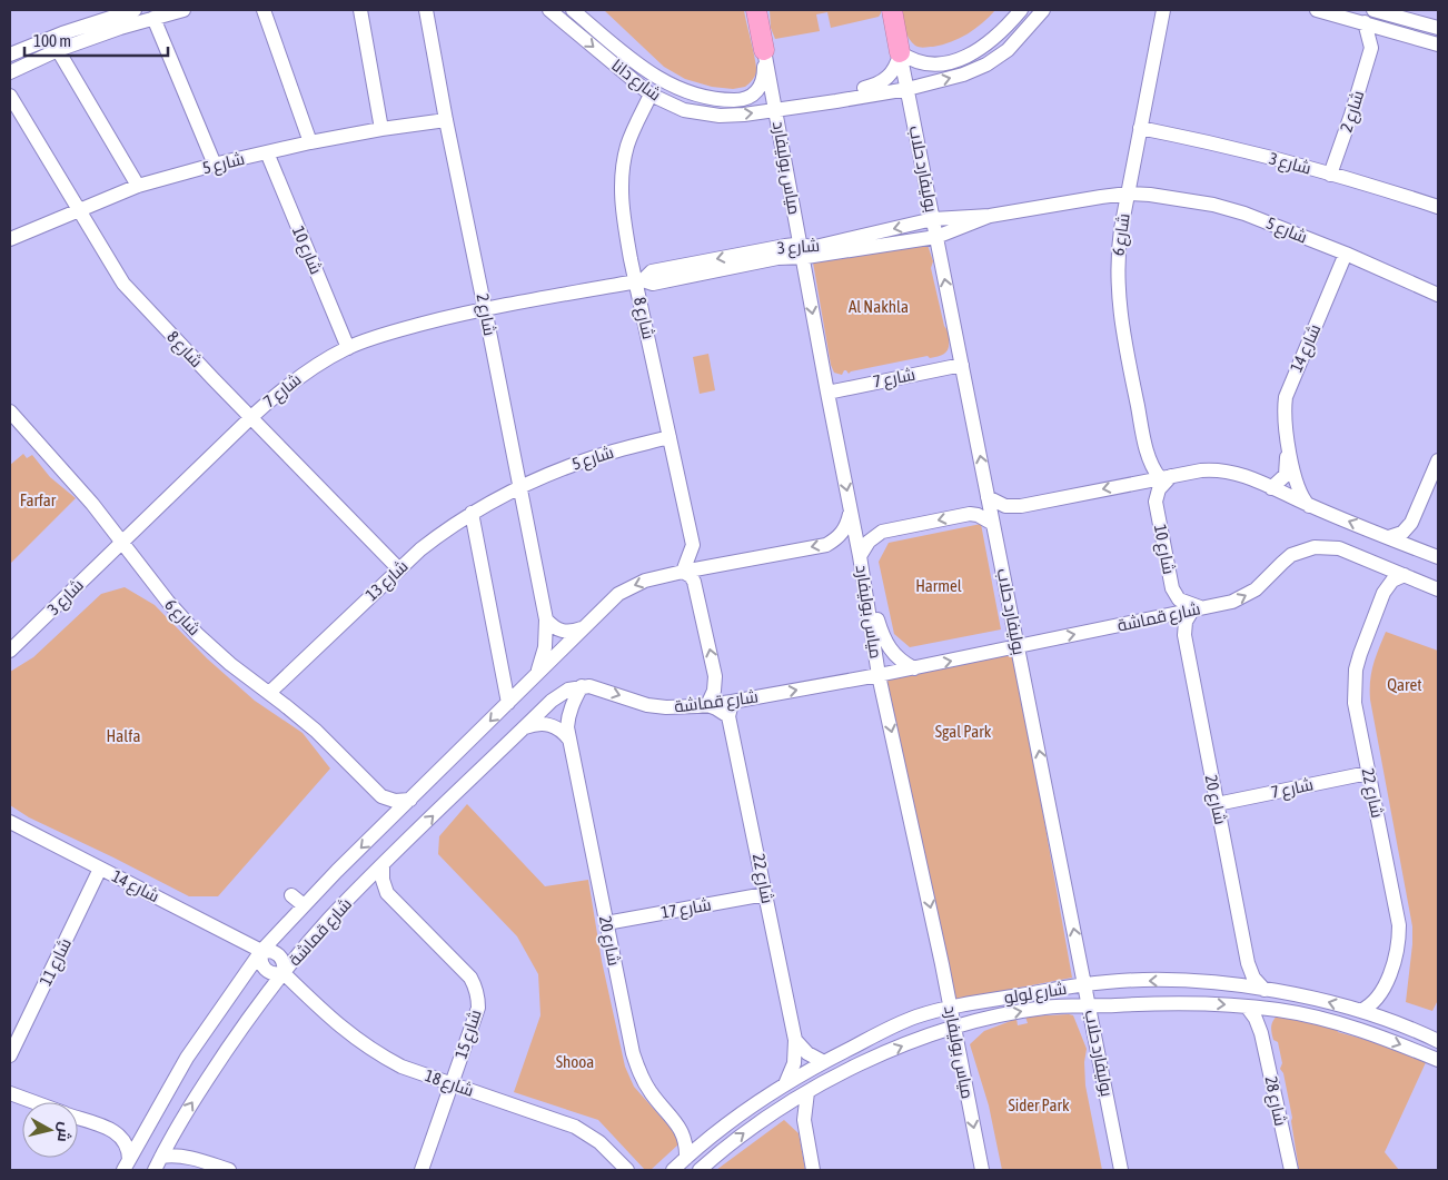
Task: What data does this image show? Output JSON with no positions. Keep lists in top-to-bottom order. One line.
{"streets":{"street":["شارع دانا","شارع 2","شارع 5","شارع 3","مياس بوليفارد","بوليفارد حلاب","شارع 6","شارع 10","شارع 8","شارع 14","شارع 7","شارع 13","شارع قماشة","شارع 22","شارع 20","شارع 17","شارع 11","شارع لولو","شارع 15","شارع 18","شارع 28"]},"crossings":[["شارع دانا","مياس بوليفارد"],["شارع دانا","بوليفارد حلاب"],["شارع دانا","شارع 8"],["شارع 2","شارع 5"],["شارع 2","شارع 3"],["شارع 2","شارع 7"],["شارع 2","شارع 13"],["شارع 2","شارع قماشة"],["شارع 5","شارع 3"],["شارع 5","شارع 6"],["شارع 5","شارع 10"],["شارع 5","شارع 8"],["شارع 5","شارع 14"],["شارع 5","شارع 13"],["شارع 3","مياس بوليفارد"],["شارع 3","بوليفارد حلاب"],["شارع 3","شارع 6"],["شارع 3","شارع 8"],["شارع 3","شارع 7"],["مياس بوليفارد","بوليفارد حلاب"],["مياس بوليفارد","شارع 7"],["مياس بوليفارد","شارع قماشة"],["مياس بوليفارد","شارع لولو"],["بوليفارد حلاب","شارع 7"],["بوليفارد حلاب","شارع قماشة"],["بوليفارد حلاب","شارع لولو"],["شارع 6","شارع 10"],["شارع 6","شارع 7"],["شارع 6","شارع 13"],["شارع 10","شارع 7"],["شارع 10","شارع قماشة"],["شارع 10","شارع 20"],["شارع 8","شارع 7"],["شارع 8","شارع 13"],["شارع 14","شارع قماشة"],["شارع 14","شارع 11"],["شارع 14","شارع 18"],["شارع 7","شارع 22"],["شارع 7","شارع 20"],["شارع قماشة","شارع 22"],["شارع قماشة","شارع 20"],["شارع قماشة","شارع 18"],["شارع 22","شارع 17"],["شارع 22","شارع لولو"],["شارع 20","شارع 17"],["شارع 20","شارع لولو"],["شارع لولو","شارع 28"],["شارع 15","شارع 18"]],"one_way":["شارع دانا","مياس بوليفارد","بوليفارد حلاب"],"parks":["Al Nakhla","Farfar","Harmel","Qaret","Sgal Park","Halfa","Shooa","Sider Park"],"scale_bar":"100 m","north":"right"}
